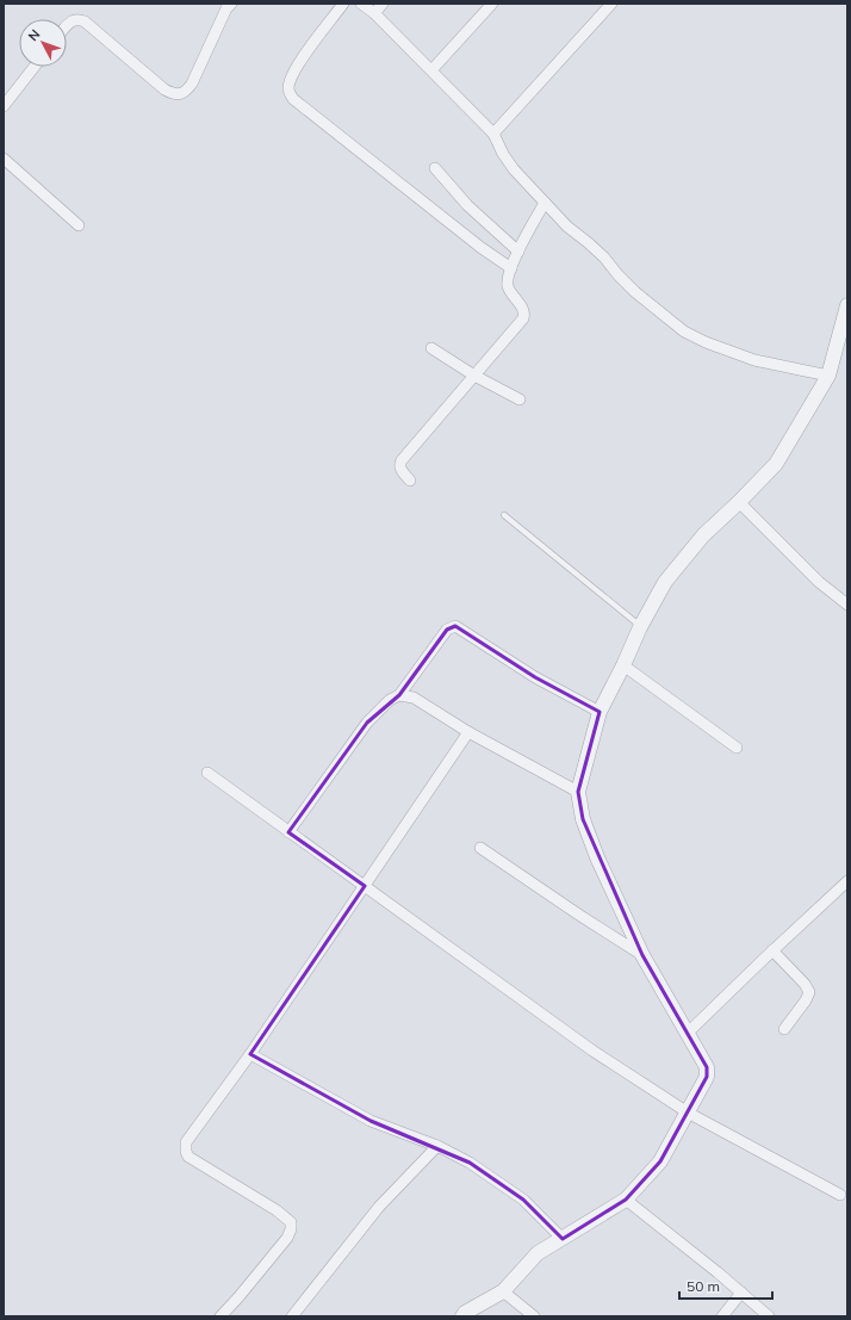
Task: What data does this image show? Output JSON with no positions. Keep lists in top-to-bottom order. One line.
{"scale_bar":"50 m","north":"top left"}
